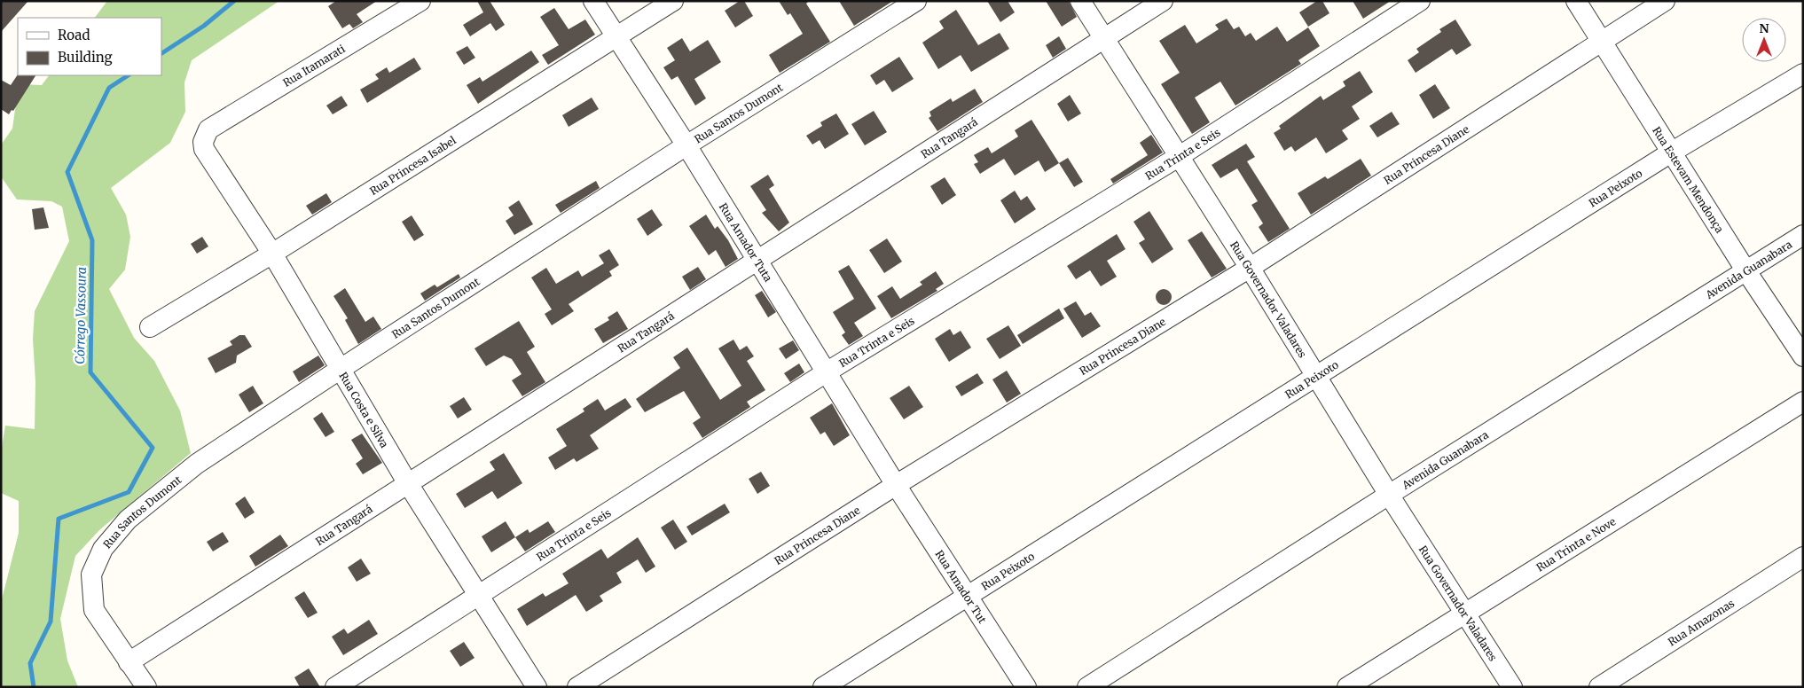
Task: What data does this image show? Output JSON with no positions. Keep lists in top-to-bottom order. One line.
{"streets":{"street":["Rua Itamarati","Rua Santos Dumont","Rua Tangará","Rua Trinta e Seis","Rua Princesa Diane","Rua Princesa Isabel","Rua Estevam Mendonça","Rua Peixoto","Rua Amador Tuta","Avenida Guanabara","Rua Governador Valadares","Rua Costa e Silva","Rua Trinta e Nove","Rua Amador Tut","Rua Amazonas"]},"crossings":[["Rua Itamarati","Rua Costa e Silva"],["Rua Santos Dumont","Rua Tangará"],["Rua Santos Dumont","Rua Amador Tuta"],["Rua Santos Dumont","Rua Costa e Silva"],["Rua Tangará","Rua Amador Tuta"],["Rua Tangará","Rua Governador Valadares"],["Rua Tangará","Rua Costa e Silva"],["Rua Trinta e Seis","Rua Amador Tuta"],["Rua Trinta e Seis","Rua Governador Valadares"],["Rua Trinta e Seis","Rua Costa e Silva"],["Rua Princesa Diane","Rua Estevam Mendonça"],["Rua Princesa Diane","Rua Amador Tuta"],["Rua Princesa Diane","Rua Governador Valadares"],["Rua Princesa Diane","Rua Amador Tut"],["Rua Princesa Isabel","Rua Amador Tuta"],["Rua Princesa Isabel","Rua Costa e Silva"],["Rua Estevam Mendonça","Rua Peixoto"],["Rua Estevam Mendonça","Avenida Guanabara"],["Rua Peixoto","Rua Governador Valadares"],["Rua Peixoto","Rua Amador Tut"],["Rua Amador Tuta","Rua Amador Tut"],["Avenida Guanabara","Rua Governador Valadares"],["Rua Governador Valadares","Rua Trinta e Nove"]],"water":["Córrego Vassoura"],"legend":["Road","Building"],"north":"top"}
